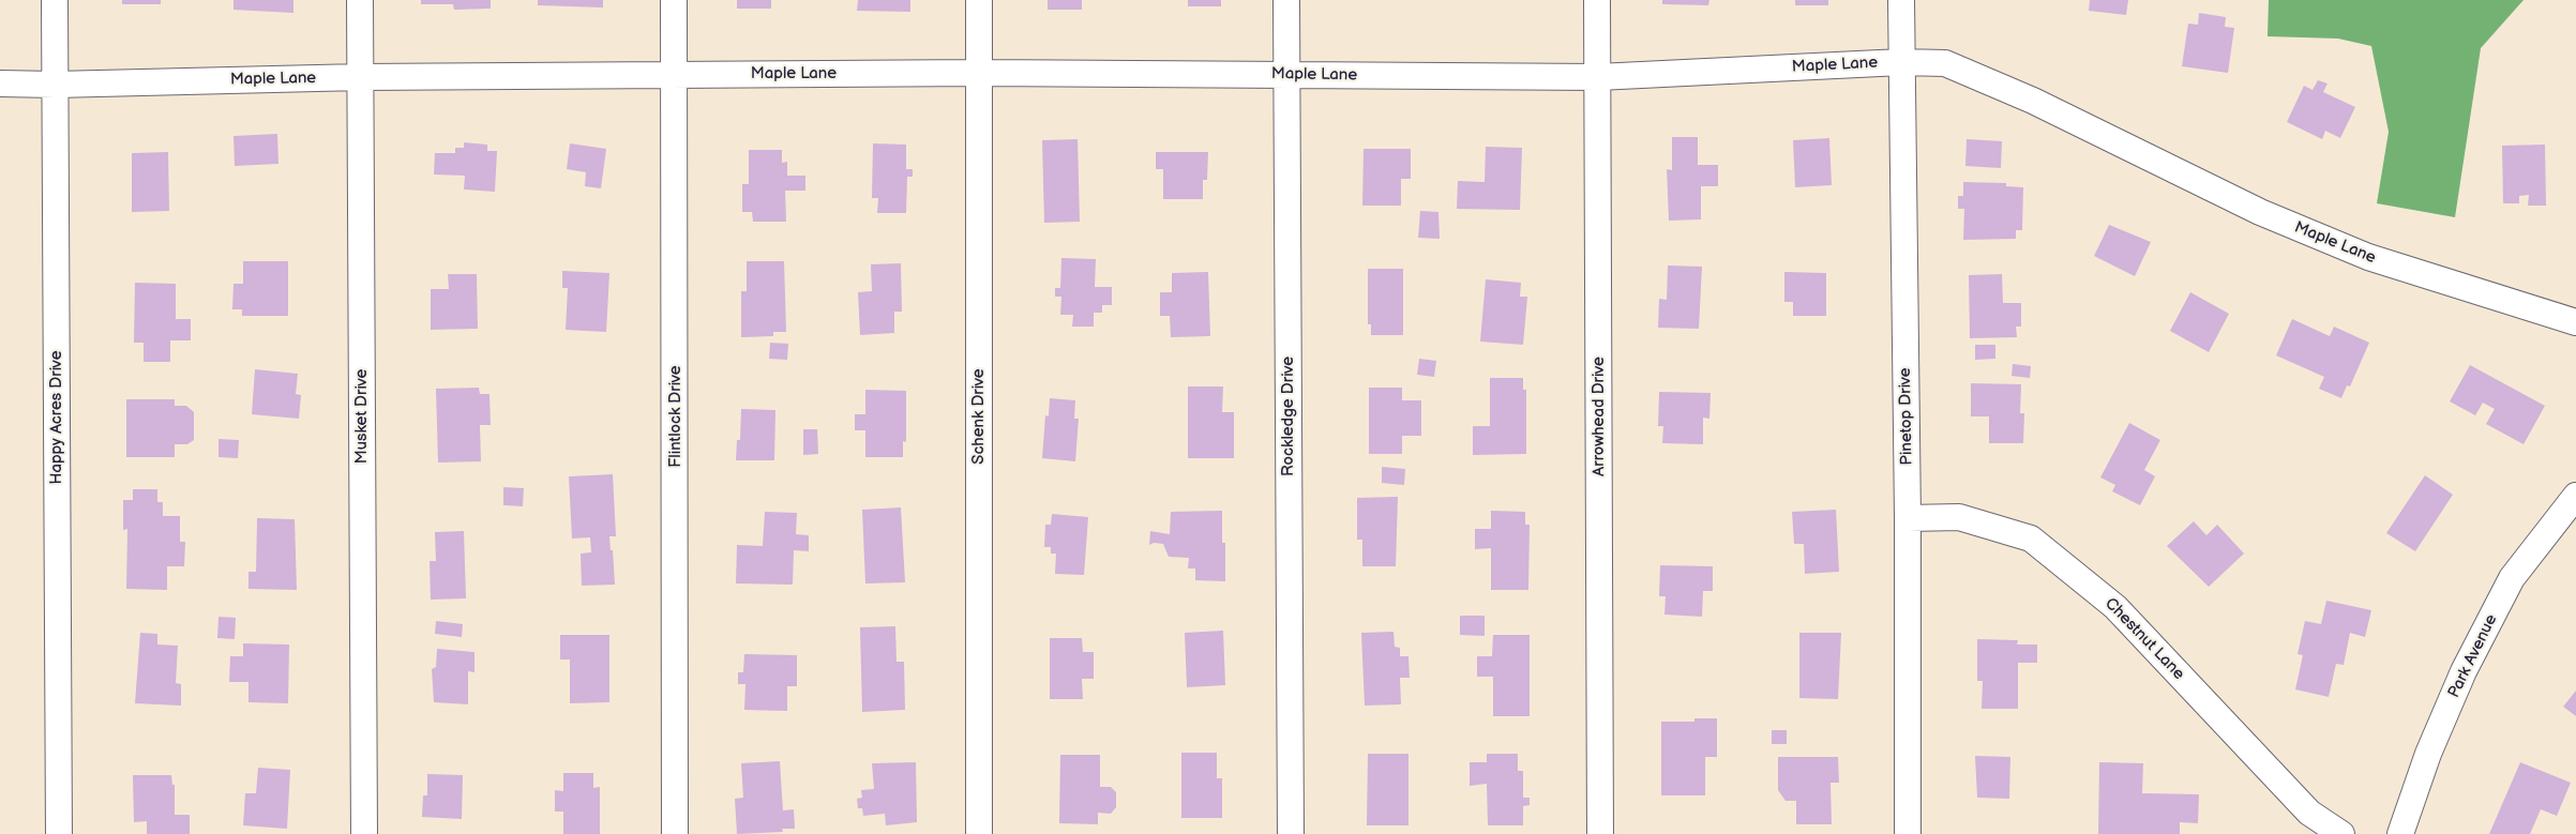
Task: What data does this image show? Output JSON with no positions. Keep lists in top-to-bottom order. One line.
{"streets":{"street":["Maple Lane","Musket Drive","Flintlock Drive","Schenk Drive","Rockledge Drive","Arrowhead Drive","Pinetop Drive","Happy Acres Drive","Chestnut Lane","Park Avenue"]},"crossings":[["Maple Lane","Musket Drive"],["Maple Lane","Flintlock Drive"],["Maple Lane","Schenk Drive"],["Maple Lane","Rockledge Drive"],["Maple Lane","Arrowhead Drive"],["Maple Lane","Pinetop Drive"],["Maple Lane","Happy Acres Drive"],["Pinetop Drive","Chestnut Lane"]]}
